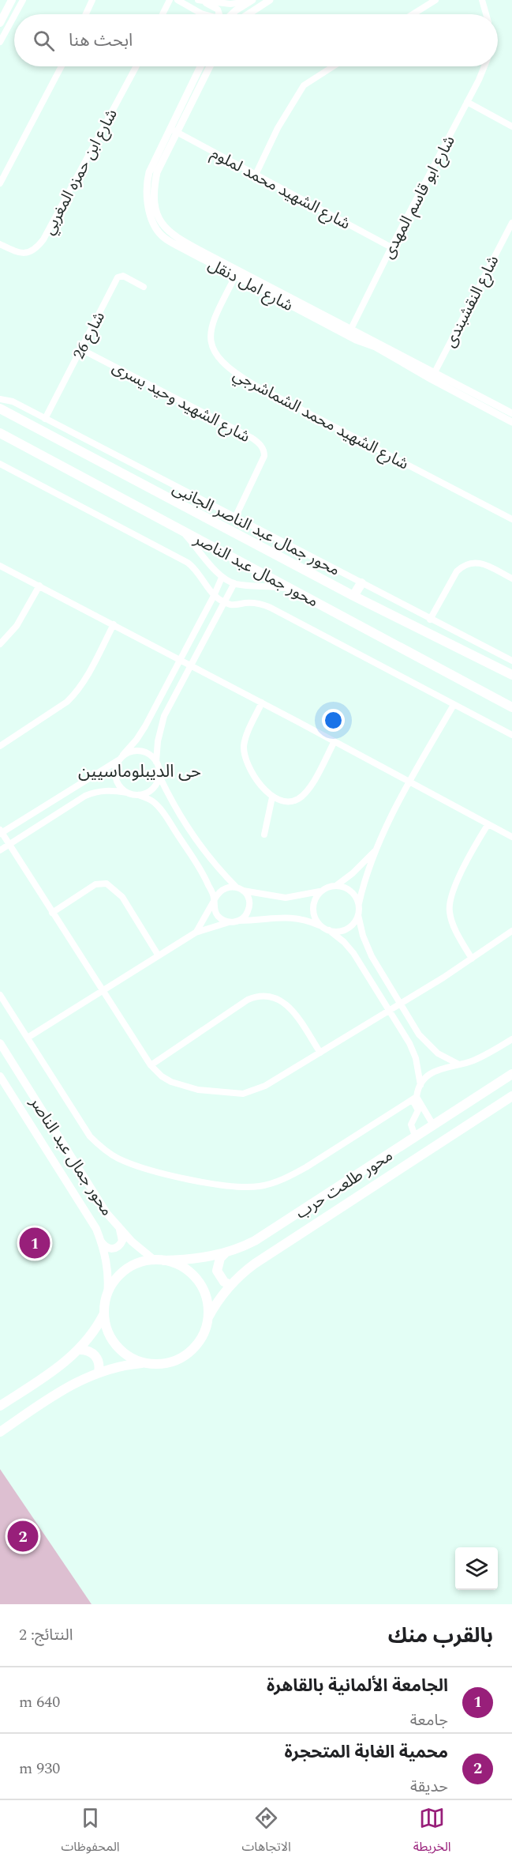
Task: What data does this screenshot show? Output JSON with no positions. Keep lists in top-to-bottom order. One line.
{"streets":{"main road":["محور جمال عبد الناصر","محور طلعت حرب"],"street":["شارع ابن حمزه المغربي","شارع الشهيد محمد لملوم","شارع ابو قاسم المهدى","شارع امل دنقل","شارع النقشبندى","شارع 26","شارع الشهيد وحيد يسرى","شارع الشهيد محمد الشماشرجي","محور جمال عبد الناصر الجانبى"]},"crossings":[["شارع الشهيد محمد لملوم","شارع ابو قاسم المهدى"],["شارع الشهيد محمد لملوم","شارع امل دنقل"],["شارع ابو قاسم المهدى","شارع امل دنقل"],["شارع امل دنقل","شارع النقشبندى"],["شارع امل دنقل","شارع الشهيد محمد الشماشرجي"],["شارع 26","شارع الشهيد وحيد يسرى"],["شارع 26","محور جمال عبد الناصر الجانبى"],["شارع الشهيد وحيد يسرى","محور جمال عبد الناصر الجانبى"],["محور جمال عبد الناصر","محور طلعت حرب"]],"districts":["حى الديبلوماسيين"],"page":{"search":"ابحث هنا","pins":["1","2"],"heading":["بالقرب منك","النتائج: 2"],"list":[{"mark":"1","name":"الجامعة الألمانية بالقاهرة","note":"جامعة","value":"640 m"},{"mark":"2","name":"محمية الغابة المتحجرة","note":"حديقة","value":"930 m"}],"nav":["الخريطة","الاتجاهات","المحفوظات"]}}
